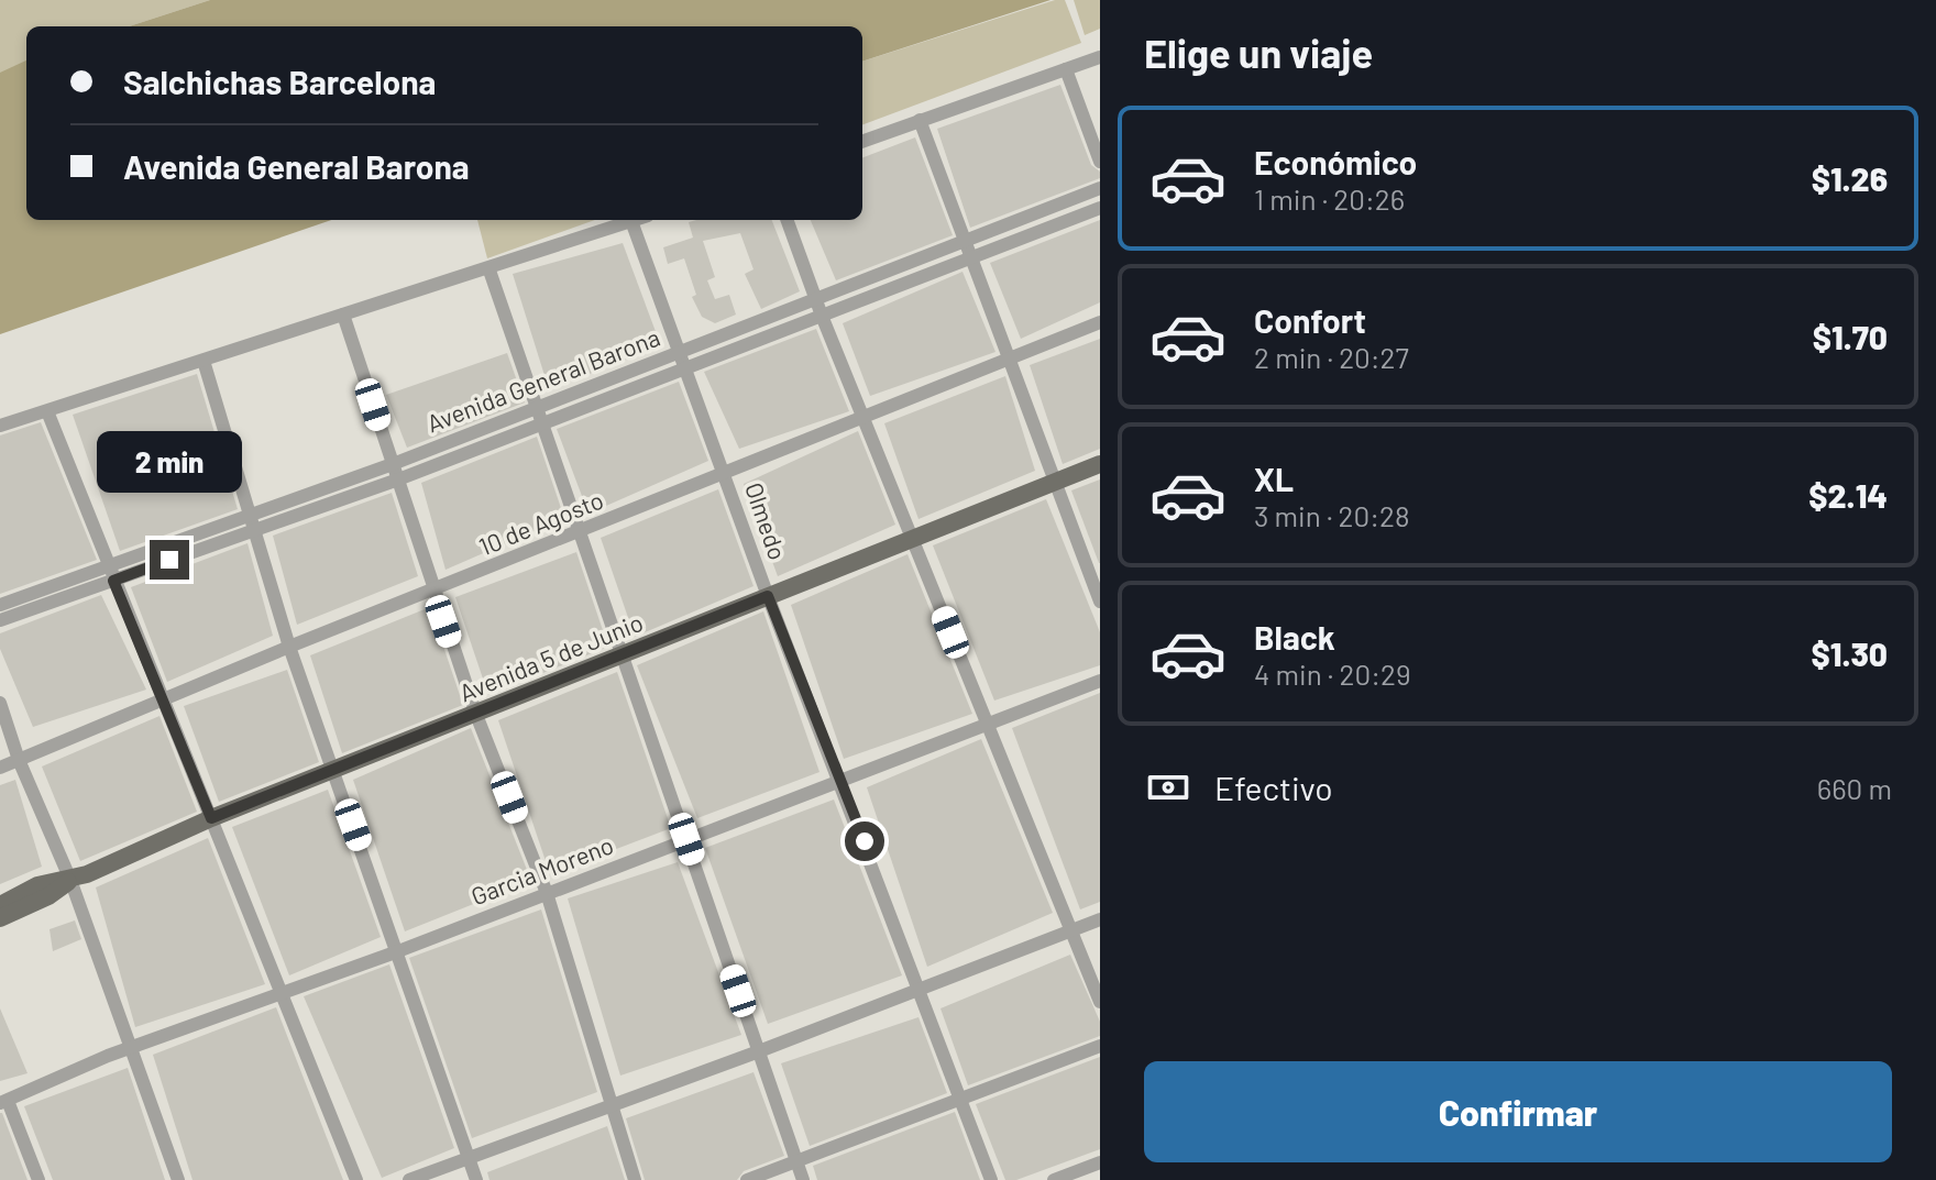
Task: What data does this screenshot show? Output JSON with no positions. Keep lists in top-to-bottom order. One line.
{"streets":{"main road":["Avenida 5 de Junio"],"street":["Avenida General Barona","Olmedo","10 de Agosto","Garcia Moreno"]},"crossings":[["Avenida General Barona","Olmedo"],["Olmedo","10 de Agosto"],["Olmedo","Avenida 5 de Junio"],["Olmedo","Garcia Moreno"]],"page":{"heading":"Elige un viaje","banner":["Salchichas Barcelona","Avenida General Barona"],"list":[{"name":"Económico","note":"1 min · 20:26","value":"$1.26"},{"name":"Confort","note":"2 min · 20:27","value":"$1.70"},{"name":"XL","note":"3 min · 20:28","value":"$2.14"},{"name":"Black","note":"4 min · 20:29","value":"$1.30"}],"bubble":"2 min","pay":["Efectivo","660 m"],"buttons":"Confirmar"}}
